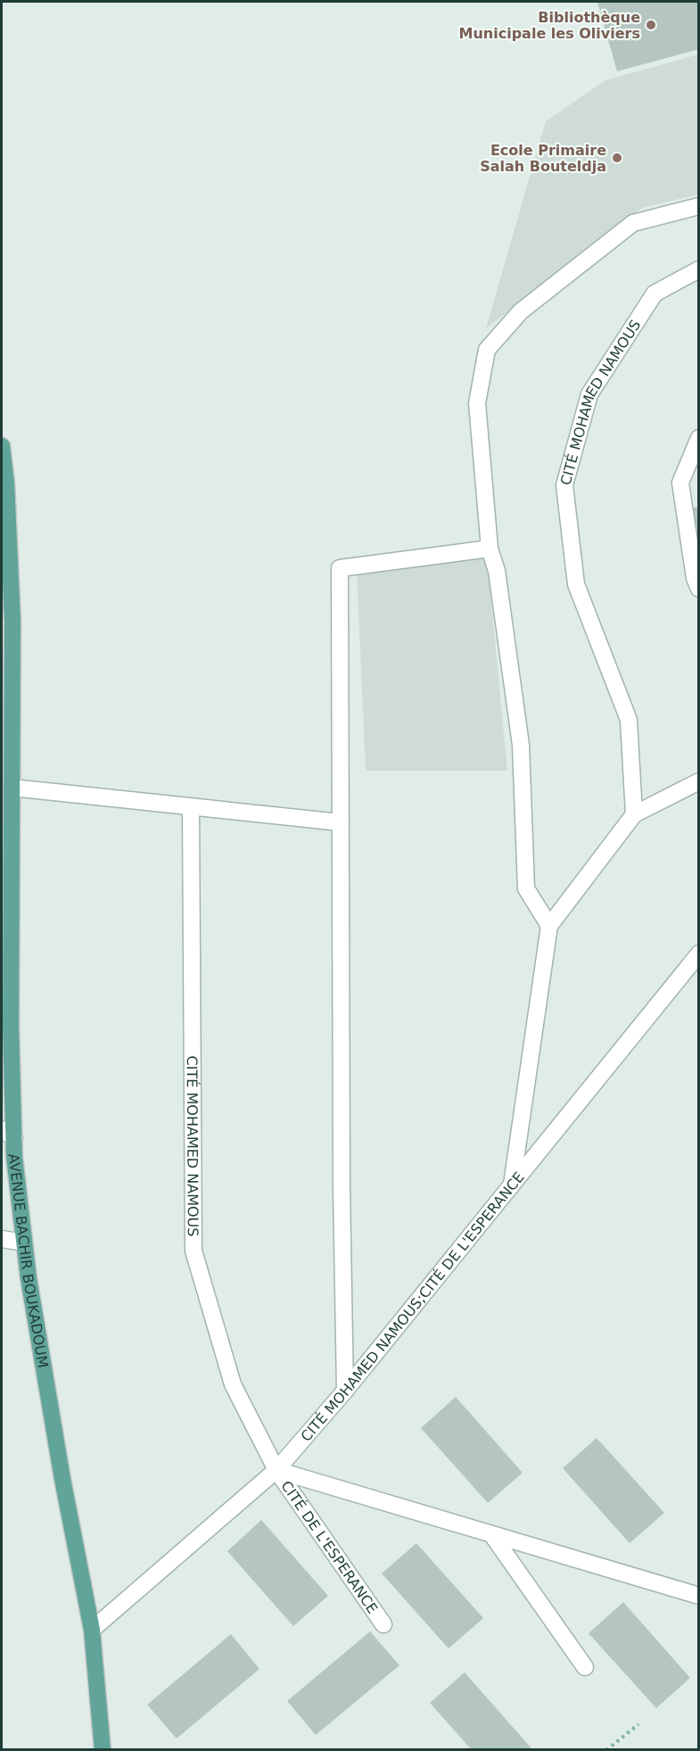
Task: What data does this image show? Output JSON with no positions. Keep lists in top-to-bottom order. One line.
{"streets":{"main road":["AVENUE BACHIR BOUKADOUM"],"street":["CITÉ MOHAMED NAMOUS","CITÉ MOHAMED NAMOUS;CITÉ DE L'ESPERANCE","CITÉ DE L'ESPERANCE"]},"crossings":[["CITÉ MOHAMED NAMOUS","CITÉ MOHAMED NAMOUS;CITÉ DE L'ESPERANCE"],["CITÉ MOHAMED NAMOUS","CITÉ DE L'ESPERANCE"],["AVENUE BACHIR BOUKADOUM","CITÉ MOHAMED NAMOUS;CITÉ DE L'ESPERANCE"],["CITÉ MOHAMED NAMOUS;CITÉ DE L'ESPERANCE","CITÉ DE L'ESPERANCE"]],"places":["Bibliothèque Municipale les Oliviers","Ecole Primaire Salah Bouteldja"]}
